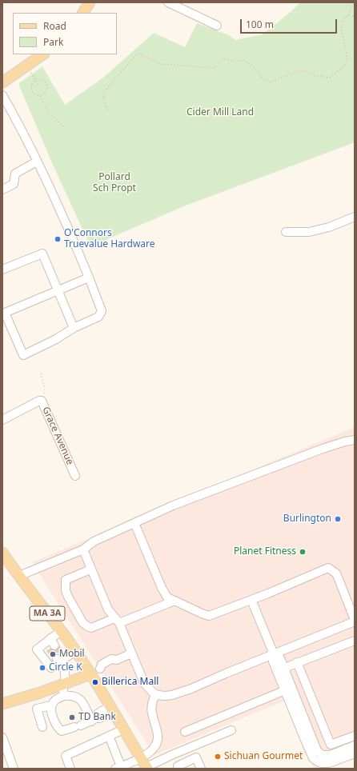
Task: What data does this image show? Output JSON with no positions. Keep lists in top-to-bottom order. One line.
{"streets":{"main road":["MA 3A"],"street":["Grace Avenue"]},"parks":["Cider Mill Land","Pollard Sch Propt"],"places":["O'Connors Truevalue Hardware","Burlington","Planet Fitness","Mobil","Circle K","Billerica Mall","TD Bank","Sichuan Gourmet"],"legend":["Road","Park"],"scale_bar":"100 m"}
